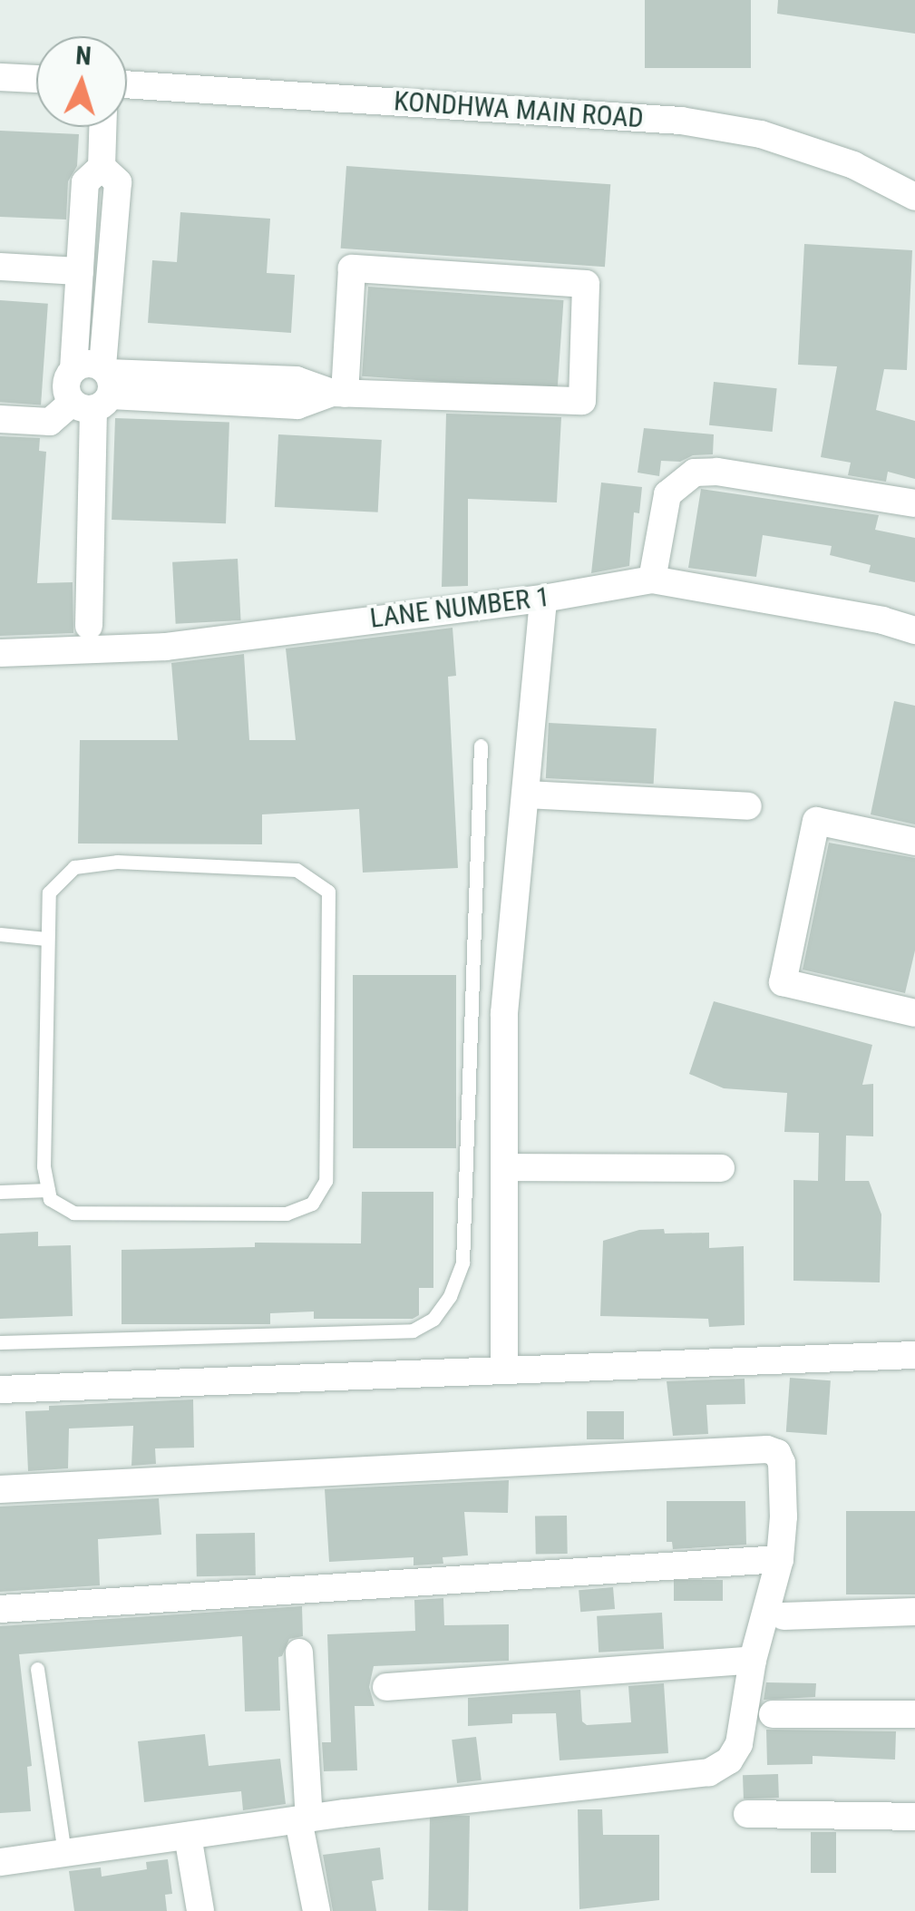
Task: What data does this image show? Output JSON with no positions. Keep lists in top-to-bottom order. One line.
{"streets":{"street":["KONDHWA MAIN ROAD","LANE NUMBER 1"]},"north":"top"}
